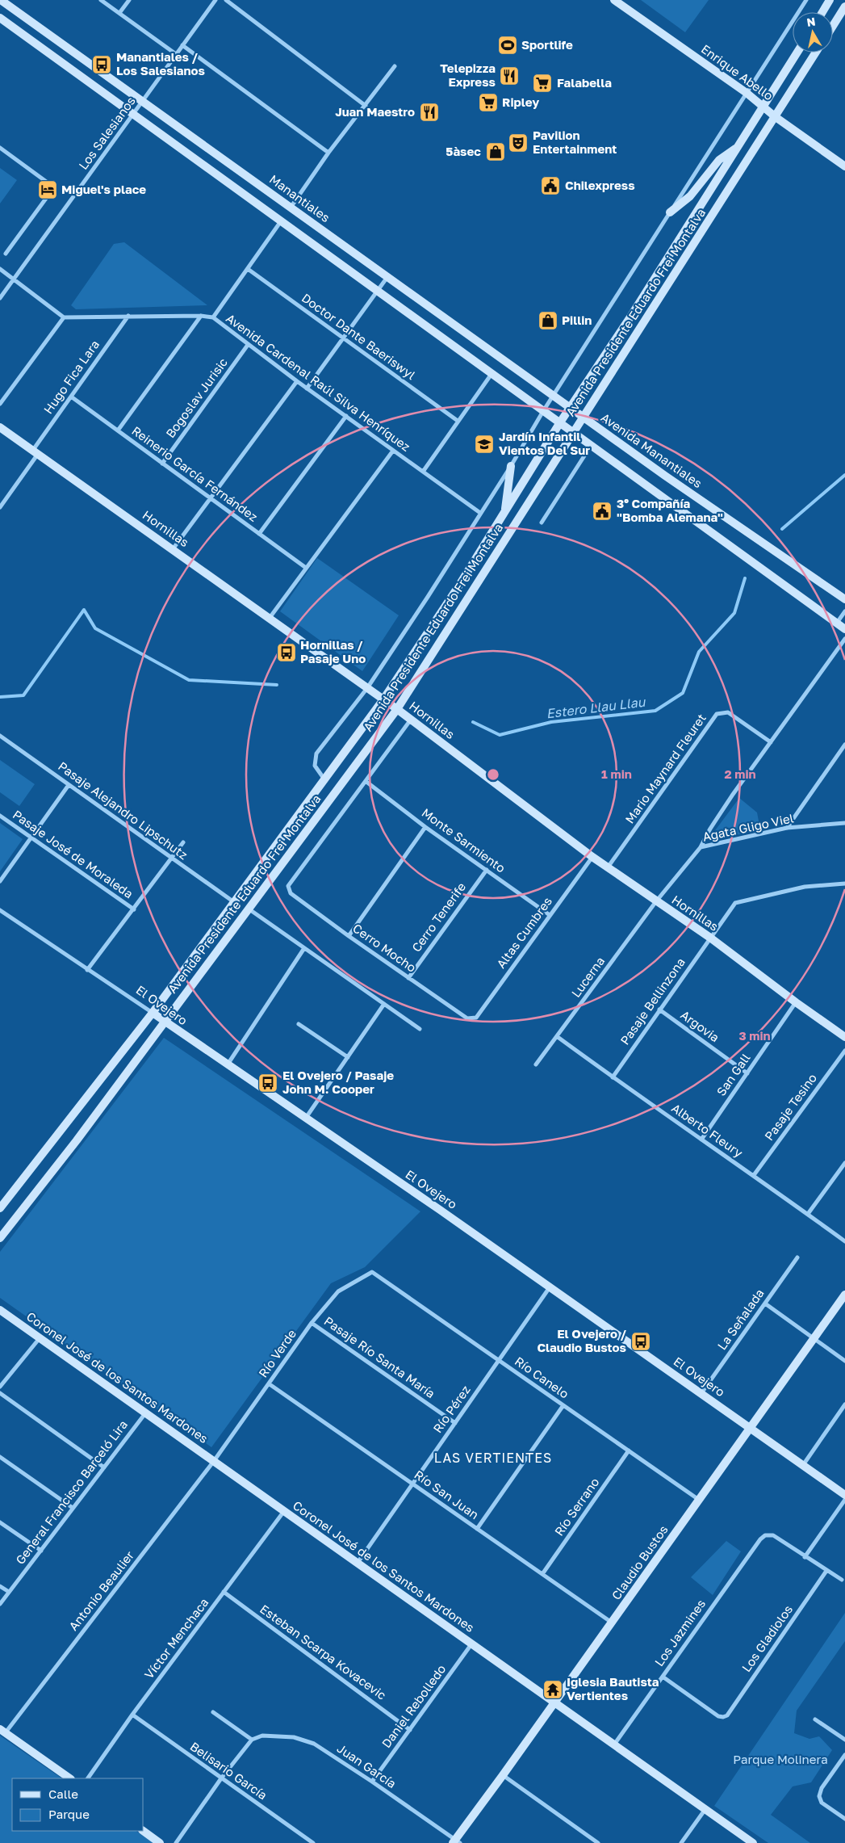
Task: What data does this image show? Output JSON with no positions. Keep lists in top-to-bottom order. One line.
{"streets":{"street":["Enrique Abello","Los Salesianos","Manantiales","Avenida Presidente Eduardo Frei Montalva","Doctor Dante Baeriswyl","Hugo Fica Lara","Avenida Cardenal Raúl Silva Henríquez","Bogoslav Jurisic","Avenida Manantiales","Reinerio García Fernández","Hornillas","Mario Maynard Fleuret","Pasaje Alejandro Lipschutz","Agata Gligo Viel","Monte Sarmiento","Pasaje José de Moraleda","Cerro Tenerife","Altas Cumbres","Cerro Mocho","Lucerna","Pasaje Bellinzona","El Ovejero","Argovia","San Gall","Pasaje Tesino","Alberto Fleury","La Señalada","Río Verde","Pasaje Río Santa María","Coronel José de los Santos Mardones","Río Canelo","Río Pérez","General Francisco Barceló Lira","Río San Juan","Río Serrano","Claudio Bustos","Antonio Beaulier","Los Jazmines","Víctor Menchaca","Los Gladiolos","Esteban Scarpa Kovacevic","Daniel Rebolledo","Juan García","Belisario García"]},"crossings":[["Enrique Abello","Avenida Presidente Eduardo Frei Montalva"],["Los Salesianos","Manantiales"],["Manantiales","Avenida Presidente Eduardo Frei Montalva"],["Manantiales","Avenida Manantiales"],["Avenida Presidente Eduardo Frei Montalva","Avenida Cardenal Raúl Silva Henríquez"],["Avenida Presidente Eduardo Frei Montalva","Avenida Manantiales"],["Avenida Presidente Eduardo Frei Montalva","Hornillas"],["Avenida Presidente Eduardo Frei Montalva","Pasaje Alejandro Lipschutz"],["Avenida Presidente Eduardo Frei Montalva","El Ovejero"],["Hugo Fica Lara","Avenida Cardenal Raúl Silva Henríquez"],["Hugo Fica Lara","Reinerio García Fernández"],["Hugo Fica Lara","Hornillas"],["Avenida Cardenal Raúl Silva Henríquez","Bogoslav Jurisic"],["Bogoslav Jurisic","Reinerio García Fernández"],["Hornillas","Mario Maynard Fleuret"],["Hornillas","Agata Gligo Viel"],["Hornillas","Altas Cumbres"],["Hornillas","Lucerna"],["Hornillas","Pasaje Bellinzona"],["Hornillas","San Gall"],["Agata Gligo Viel","Lucerna"],["Monte Sarmiento","Cerro Tenerife"],["Monte Sarmiento","Altas Cumbres"],["Monte Sarmiento","Cerro Mocho"],["Cerro Tenerife","Cerro Mocho"],["Altas Cumbres","Cerro Mocho"],["Lucerna","Alberto Fleury"],["Pasaje Bellinzona","Argovia"],["Pasaje Bellinzona","Alberto Fleury"],["El Ovejero","La Señalada"],["El Ovejero","Río Pérez"],["El Ovejero","Claudio Bustos"],["Argovia","San Gall"],["San Gall","Alberto Fleury"],["Pasaje Tesino","Alberto Fleury"],["Río Verde","Pasaje Río Santa María"],["Río Verde","Coronel José de los Santos Mardones"],["Río Verde","Río Canelo"],["Río Verde","Río San Juan"],["Río Verde","Antonio Beaulier"],["Pasaje Río Santa María","Río Pérez"],["Coronel José de los Santos Mardones","Río Pérez"],["Coronel José de los Santos Mardones","General Francisco Barceló Lira"],["Coronel José de los Santos Mardones","Claudio Bustos"],["Coronel José de los Santos Mardones","Antonio Beaulier"],["Coronel José de los Santos Mardones","Los Jazmines"],["Coronel José de los Santos Mardones","Víctor Menchaca"],["Coronel José de los Santos Mardones","Daniel Rebolledo"],["Río Canelo","Río Pérez"],["Río Canelo","Río Serrano"],["Río Canelo","Claudio Bustos"],["Río Pérez","Río San Juan"],["Río San Juan","Río Serrano"],["Río San Juan","Claudio Bustos"],["Claudio Bustos","Juan García"],["Los Jazmines","Los Gladiolos"],["Víctor Menchaca","Esteban Scarpa Kovacevic"],["Víctor Menchaca","Belisario García"],["Esteban Scarpa Kovacevic","Daniel Rebolledo"],["Daniel Rebolledo","Juan García"]],"districts":["LAS VERTIENTES"],"water":["Estero Llau Llau"],"parks":["Parque Molinera"],"places":{"sports":["Sportlife"],"bus stop":["Manantiales / Los Salesianos","Hornillas / Pasaje Uno","El Ovejero / Pasaje John M. Cooper","El Ovejero / Claudio Bustos"],"restaurant":["Telepizza Express","Juan Maestro"],"supermarket":["Falabella","Ripley"],"theatre":["Pavilion Entertainment"],"shop":["5àsec","Pillin"],"public building":["Chilexpress","3º Compañía \"Bomba Alemana\""],"hotel":["Miguel's place"],"school or university":["Jardín Infantil Vientos Del Sur"],"temple":["Iglesia Bautista Vertientes"]},"legend":["Calle","Parque"],"north":"top","rings":["1 min","2 min","3 min"]}
